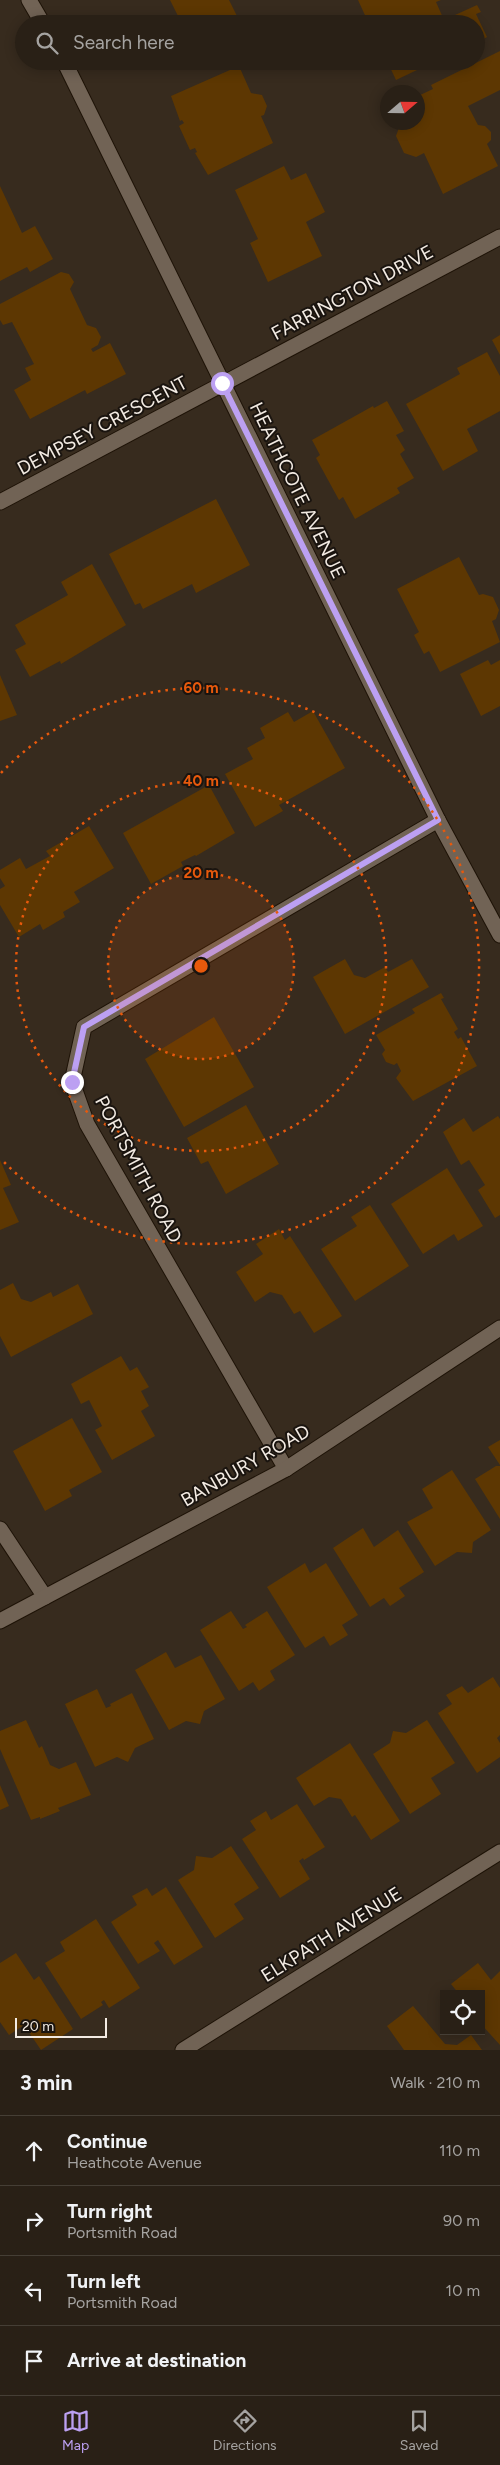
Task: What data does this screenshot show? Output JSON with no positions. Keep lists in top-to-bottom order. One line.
{"streets":{"street":["FARRINGTON DRIVE","DEMPSEY CRESCENT","HEATHCOTE AVENUE","PORTSMITH ROAD","BANBURY ROAD","ELKPATH AVENUE"]},"crossings":[["FARRINGTON DRIVE","DEMPSEY CRESCENT"],["FARRINGTON DRIVE","HEATHCOTE AVENUE"],["DEMPSEY CRESCENT","HEATHCOTE AVENUE"],["HEATHCOTE AVENUE","PORTSMITH ROAD"],["PORTSMITH ROAD","BANBURY ROAD"]],"scale_bar":"20 m","north":"right","page":{"search":"Search here","scale":"20 m","heading":["3 min","Walk · 210 m"],"list":[["Continue","Heathcote Avenue","110 m"],["Turn right","Portsmith Road","90 m"],["Turn left","Portsmith Road","10 m"],"Arrive at destination"],"nav":["Map","Directions","Saved"]},"rings":["60 m","40 m","20 m"]}
